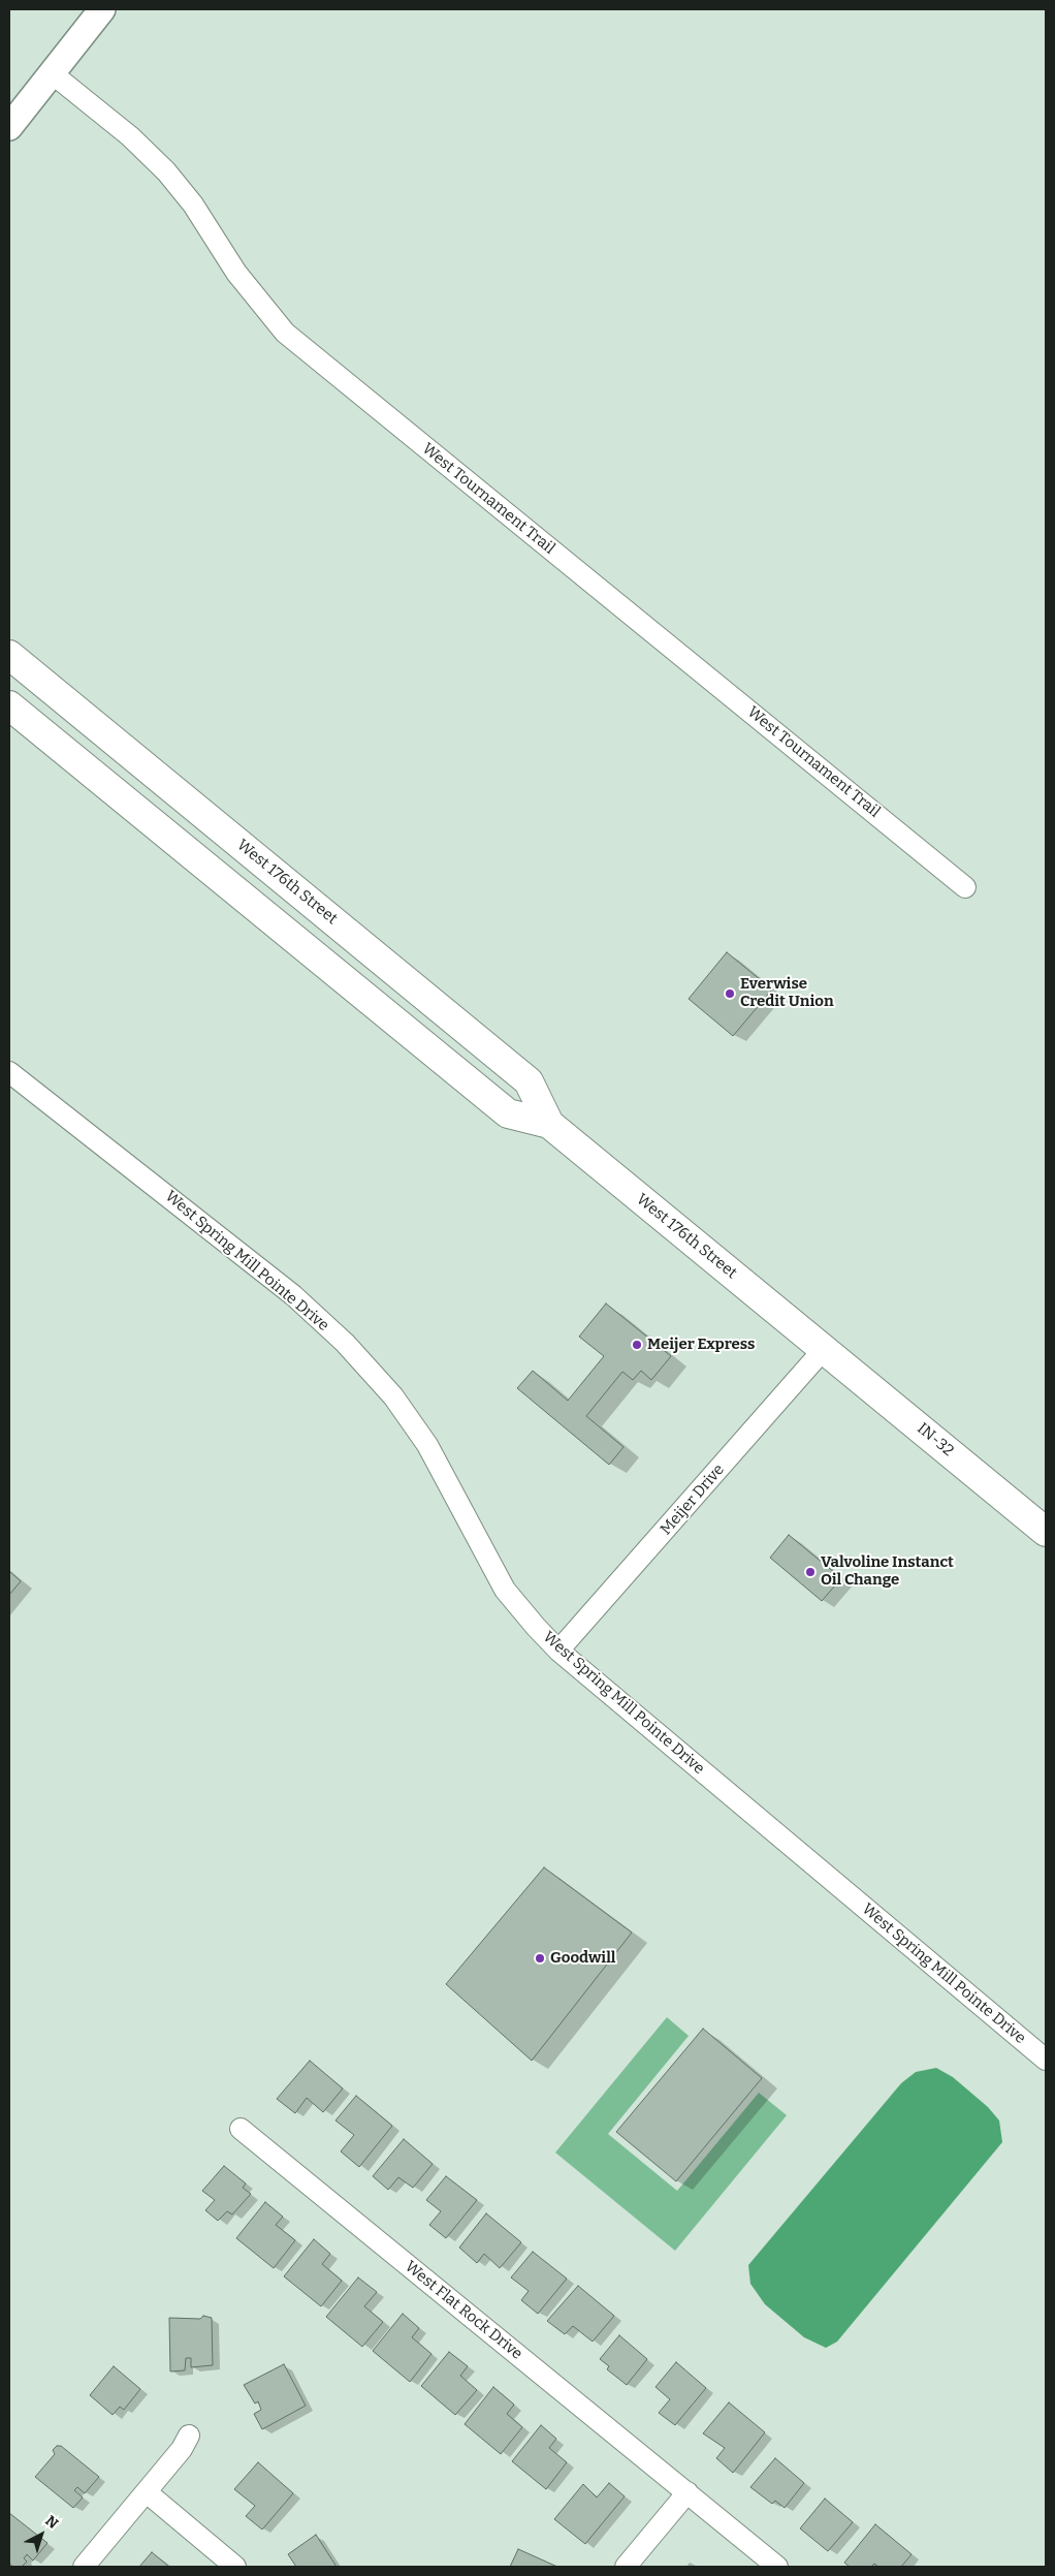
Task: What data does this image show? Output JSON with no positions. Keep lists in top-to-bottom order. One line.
{"streets":{"main road":["West 176th Street","IN-32"],"street":["West Tournament Trail","West Spring Mill Pointe Drive","Meijer Drive","West Flat Rock Drive"]},"crossings":[["West 176th Street","IN-32"],["West 176th Street","Meijer Drive"],["West Spring Mill Pointe Drive","Meijer Drive"],["IN-32","Meijer Drive"]],"places":["Everwise Credit Union","Meijer Express","Valvoline Instanct Oil Change","Goodwill"],"north":"top right"}
